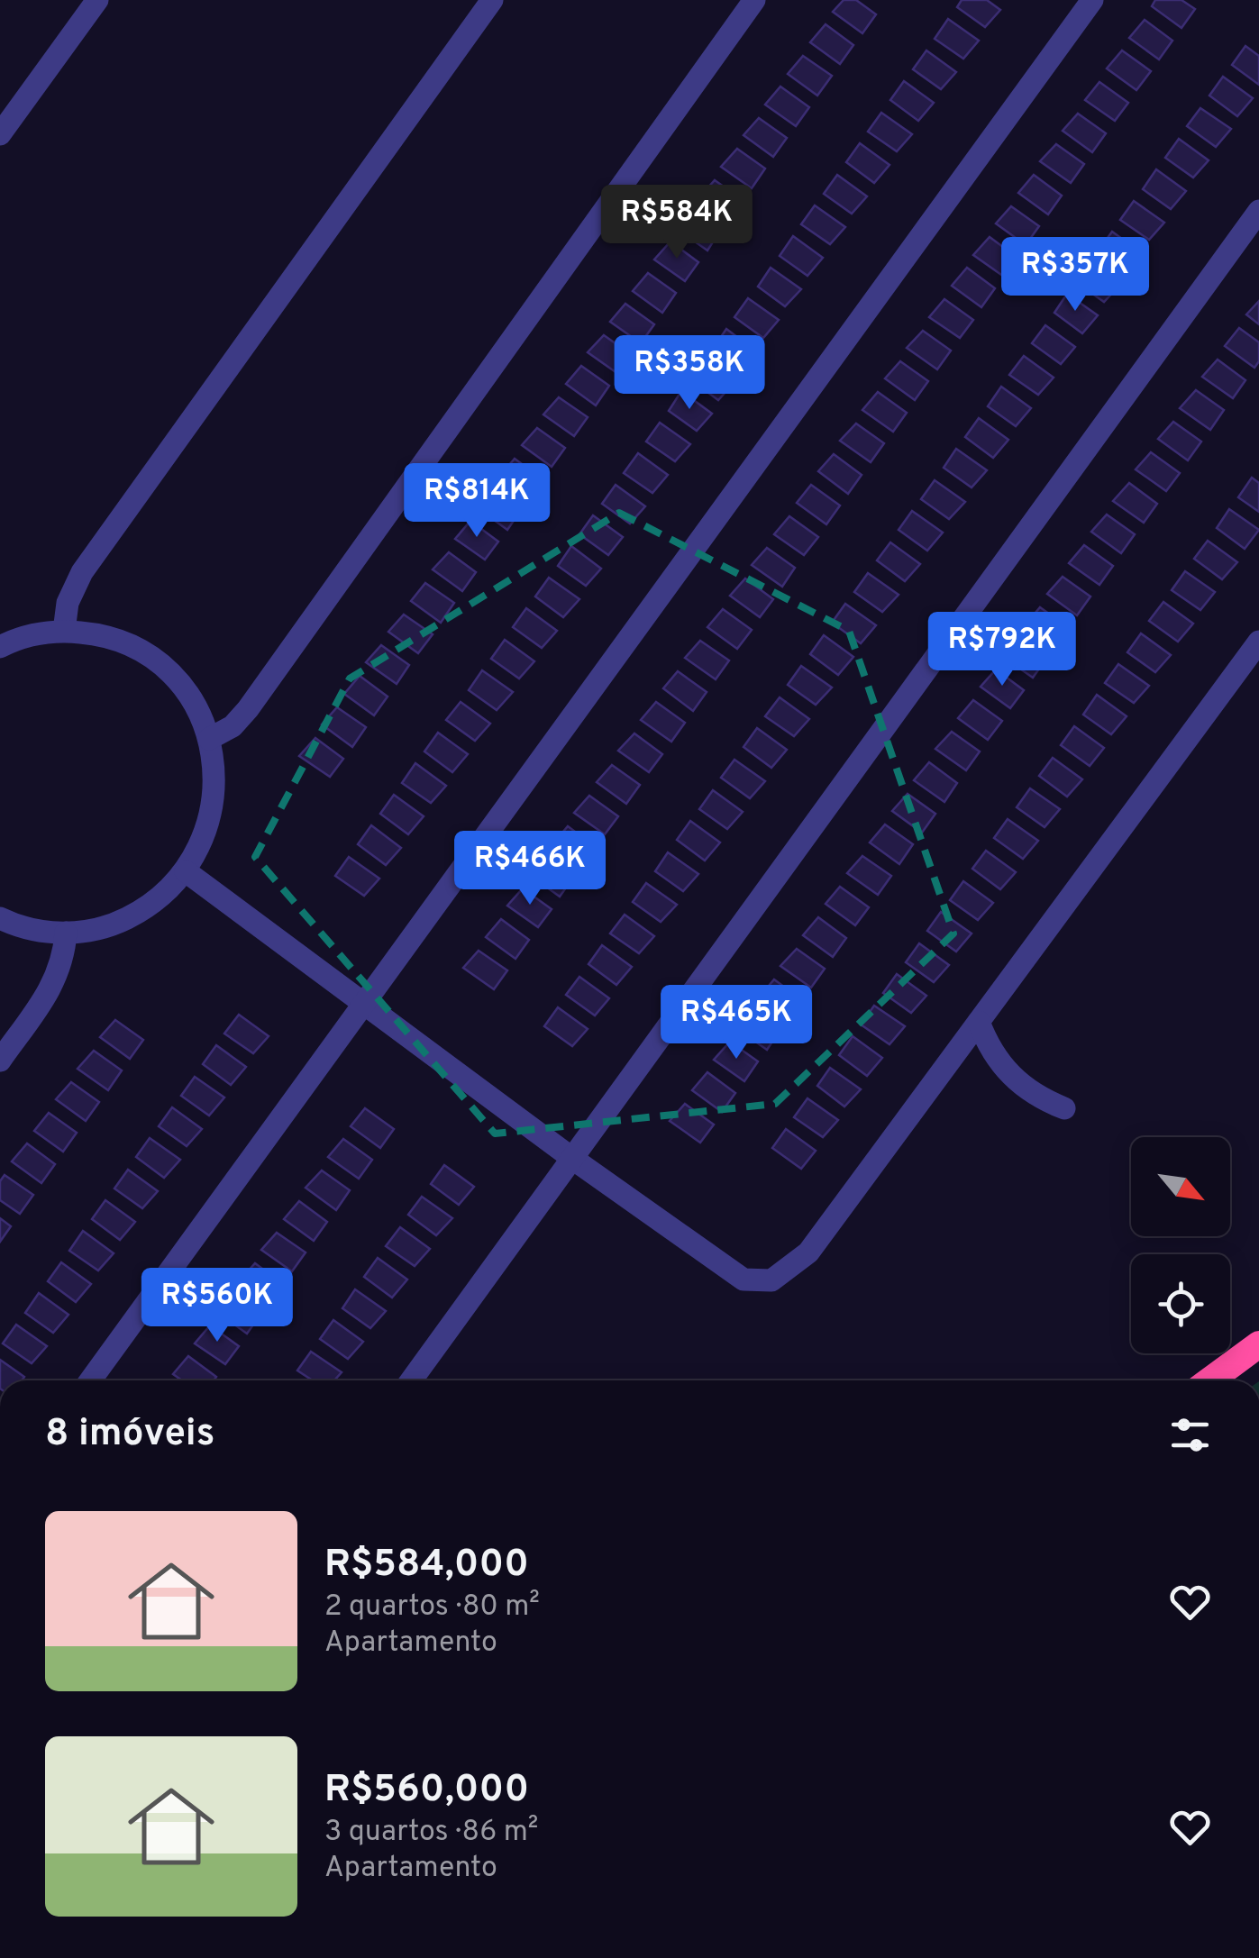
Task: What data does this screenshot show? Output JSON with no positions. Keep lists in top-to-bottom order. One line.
{"north":"bottom right","page":{"price":["R$584K","R$357K","R$358K","R$814K","R$792K","R$466K","R$465K","R$560K"],"heading":"8 imóveis","list":[{"name":"R$584,000","note":"2 quartos · 80 m² · Apartamento"},{"name":"R$560,000","note":"3 quartos · 86 m² · Apartamento"}]}}
